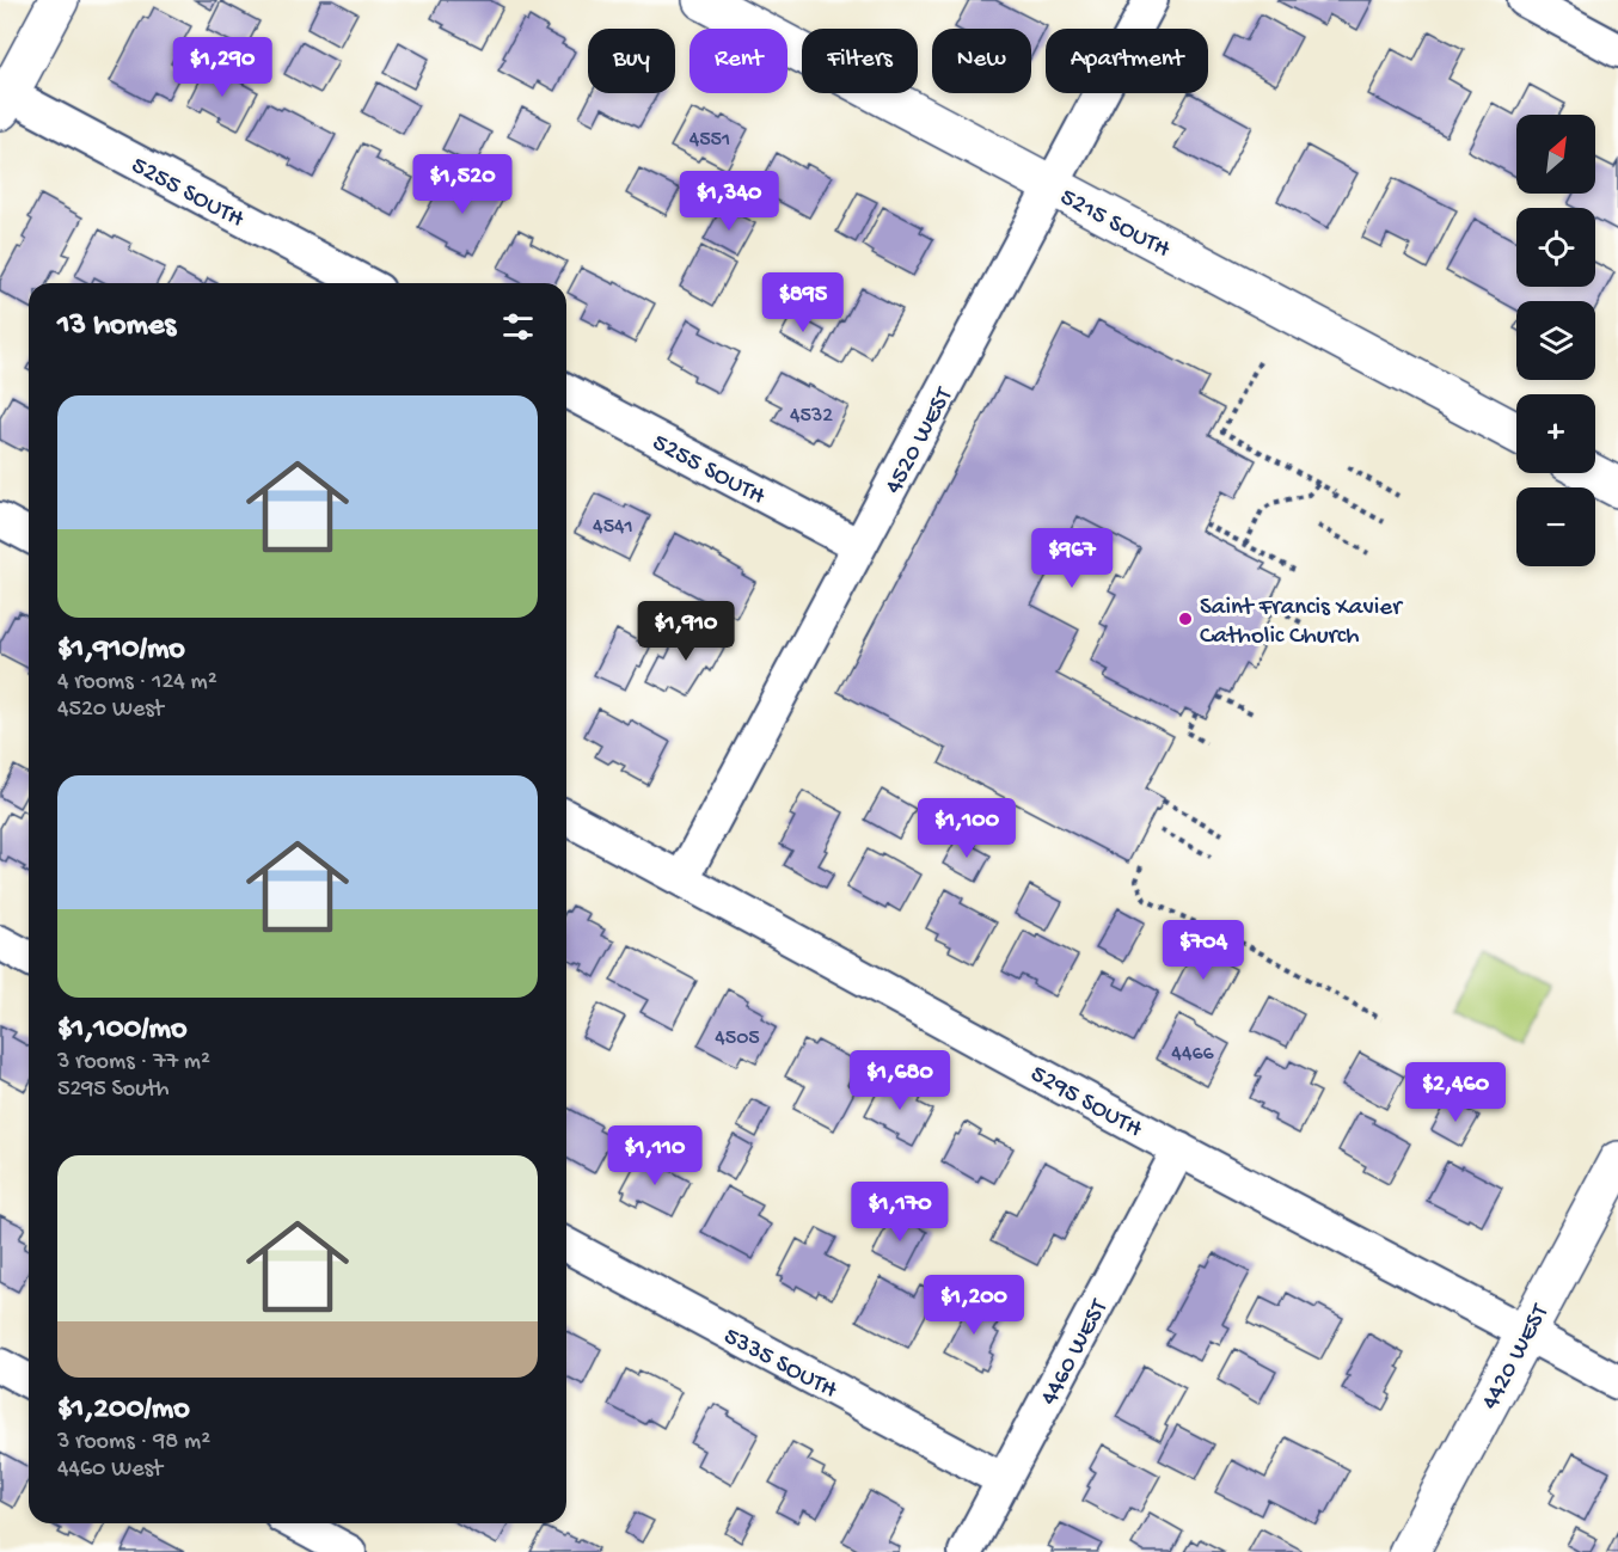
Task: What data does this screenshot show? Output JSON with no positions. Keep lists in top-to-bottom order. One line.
{"streets":{"street":["5255 SOUTH","5215 SOUTH","4520 WEST","5295 SOUTH","4460 WEST","4420 WEST","5335 SOUTH"]},"crossings":[["5255 SOUTH","4520 WEST"],["5215 SOUTH","4520 WEST"],["4520 WEST","5295 SOUTH"],["5295 SOUTH","4460 WEST"],["5295 SOUTH","4420 WEST"],["4460 WEST","5335 SOUTH"]],"places":["Saint Francis Xavier Catholic Church"],"house_numbers":["4551","4532","4541","4505","4466"],"north":"top right","page":{"chip":["Buy","Rent","Filters","New","Apartment"],"price":["$1,290","$1,520","$1,340","$895","$967","$1,910","$1,100","$704","$1,680","$2,460","$1,110","$1,170","$1,200"],"map_buttons":["+","−"],"heading":"13 homes","list":[{"name":"$1,910/mo","note":"4 rooms · 124 m² · 4520 West"},{"name":"$1,100/mo","note":"3 rooms · 77 m² · 5295 South"},{"name":"$1,200/mo","note":"3 rooms · 98 m² · 4460 West"}]}}
